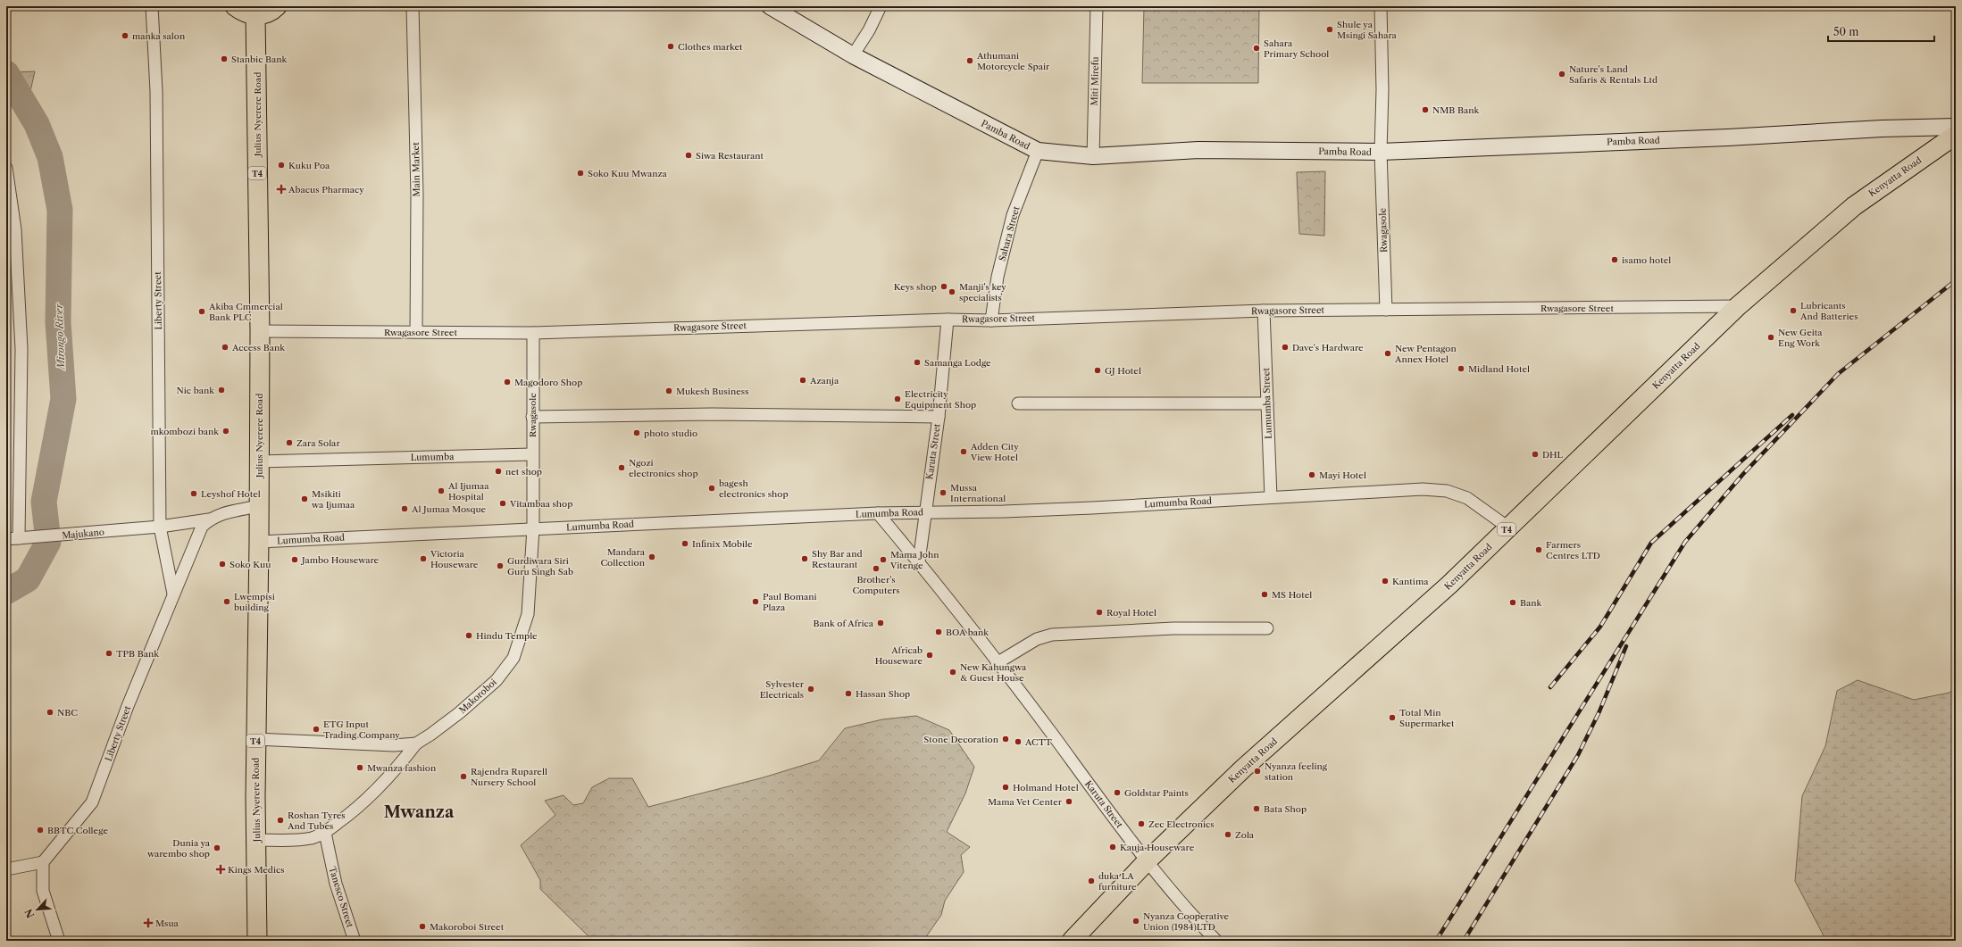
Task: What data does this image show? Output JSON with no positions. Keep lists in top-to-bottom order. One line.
{"streets":{"highway":["Julius Nyerere Road","T4","Kenyatta Road"],"main road":["Pamba Road"],"street":["Miti Mirefu","Main Market","Rwagasole","Sahara Street","Liberty Street","Rwagasore Street","Lumumba Street","Karuta Street","Lumumba","Lumumba Road","Majukano","Makoroboi","Tanesco Street"]},"crossings":[["Miti Mirefu","Pamba Road"],["Julius Nyerere Road","Rwagasore Street"],["Julius Nyerere Road","Lumumba"],["Julius Nyerere Road","Lumumba Road"],["Julius Nyerere Road","Makoroboi"],["Pamba Road","Rwagasole"],["Pamba Road","Sahara Street"],["Main Market","Rwagasore Street"],["Kenyatta Road","Rwagasore Street"],["Kenyatta Road","Karuta Street"],["Kenyatta Road","Lumumba Road"],["Rwagasole","Rwagasore Street"],["Rwagasole","Lumumba"],["Sahara Street","Rwagasore Street"],["Liberty Street","Majukano"],["Rwagasore Street","Lumumba Street"],["Rwagasore Street","Karuta Street"],["Lumumba Street","Lumumba Road"],["Karuta Street","Lumumba Road"],["Lumumba Road","Makoroboi"],["Makoroboi","Tanesco Street"]],"districts":["Mwanza"],"water":["Mirongo River"],"places":{"other":["Shule ya Msingi Sahara","manka salon","Clothes market","Sahara Primary School","Stanbic Bank","Athumani Motorcycle Spair","Nature's Land Safaris & Rentals Ltd","NMB Bank","Siwa Restaurant","Kuku Poa","Soko Kuu Mwanza","isamo hotel","Keys shop","Manji's key specialists","Lubricants And Batteries","Akiba Cmmercial Bank PLC","New Geita Eng Work","Access Bank","Dave's Hardware","New Pentagon Annex Hotel","Samanga Lodge","Midland Hotel","GJ Hotel","Azanja","Magodoro Shop","Nic bank","Mukesh Business","Electricity Equipment Shop","mkombozi bank","photo studio","Zara Solar","Adden City View Hotel","DHL","Ngozi electronics shop","net shop","Mayi Hotel","bagesh electronics shop","Al Ijumaa Hospital","Mussa International","Leyshof Hotel","Msikiti wa Ijumaa","Vitambaa shop","Al Jumaa Mosque","Infinix Mobile","Farmers Centres LTD","Mandara Collection","Victoria Houseware","Shy Bar and Restaurant","Jambo Houseware","Mama John Vitenge","Soko Kuu","Gurdiwara Siri Guru Singh Sab","Brother's Computers","Kantima","MS Hotel","Lwempisi building","Paul Bomani Plaza","Bank","Royal Hotel","Bank of Africa","BOA bank","Hindu Temple","TPB Bank","Africab Houseware","New Kahungwa & Guest House","Sylvester Electricals","Hassan Shop","NBC","Total Min Supermarket","ETG Input Trading Company","Stone Decoration","ACTT","Mwanza fashion","Nyanza feeling station","Rajendra Ruparell Nursery School","Holmand Hotel","Goldstar Paints","Mama Vet Center","Bata Shop","Roshan Tyres And Tubes","Zec Electronics","BBTC College","Zola","Kauja Houseware","Dunia ya warembo shop","duka LA furniture","Nyanza Cooperative Union (1984)LTD","Makoroboi Street"],"health":["Abacus Pharmacy","Kings Medics","Msua"]},"scale_bar":"50 m","north":"bottom left"}
